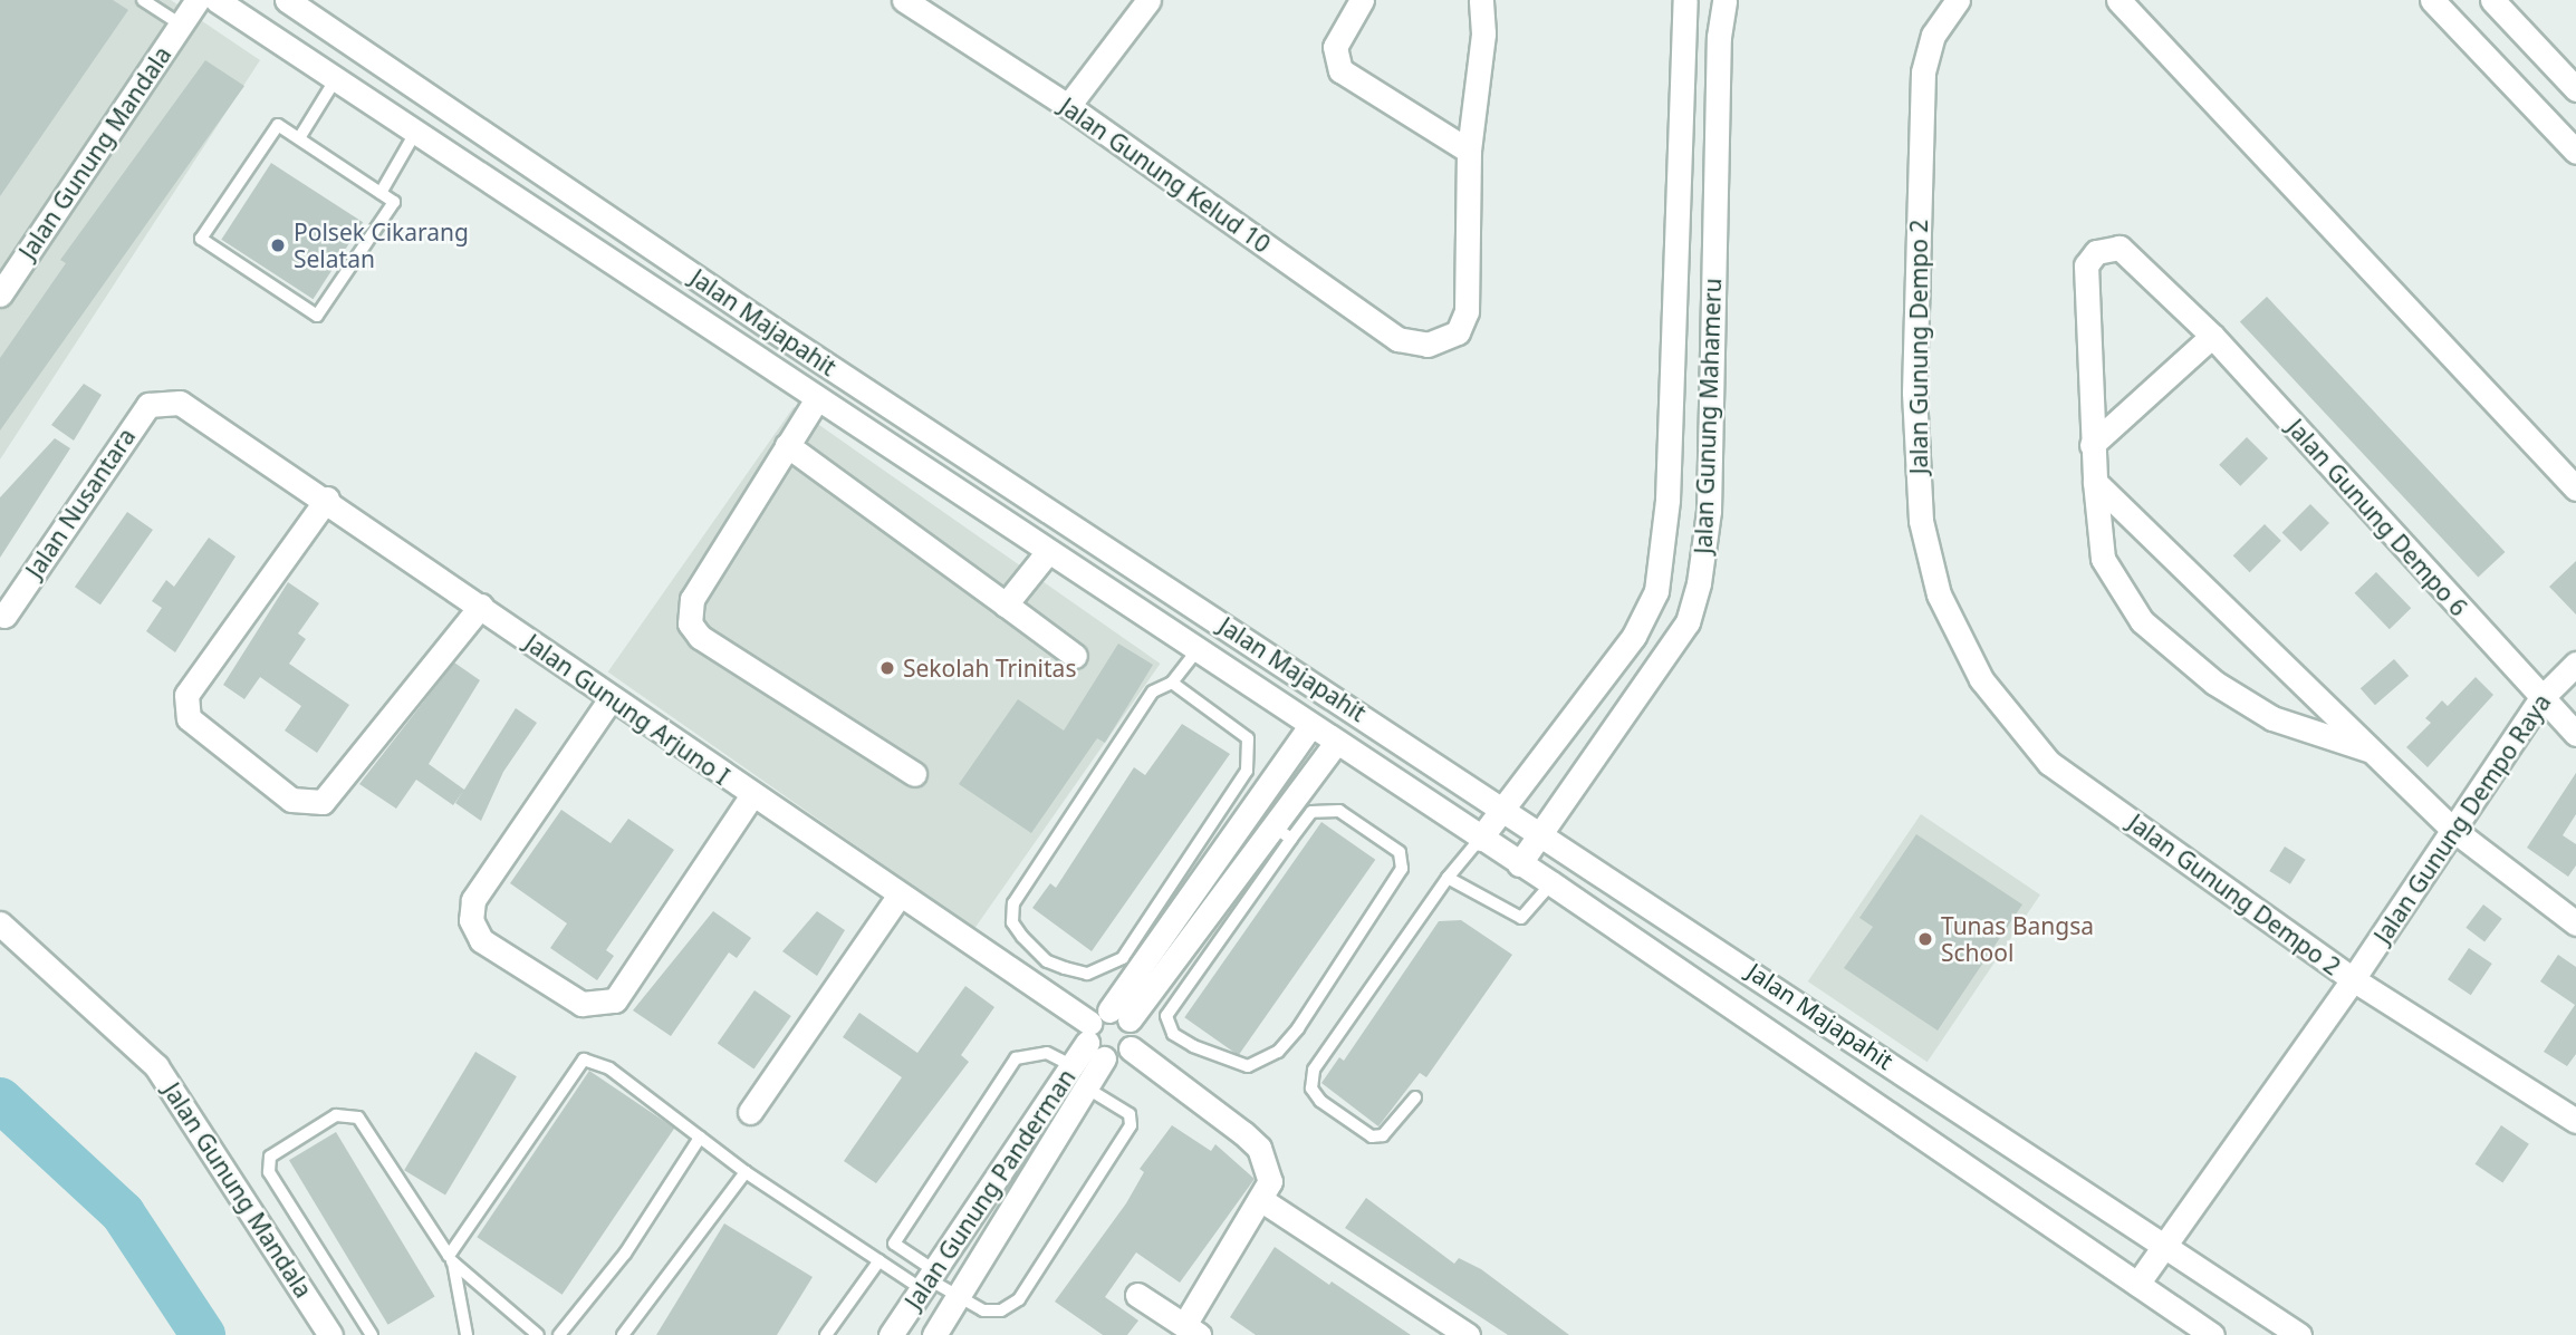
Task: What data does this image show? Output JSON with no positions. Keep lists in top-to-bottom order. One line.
{"streets":{"street":["Jalan Gunung Mandala","Jalan Gunung Kelud 10","Jalan Majapahit","Jalan Gunung Dempo 2","Jalan Gunung Mahameru","Jalan Nusantara","Jalan Gunung Dempo 6","Jalan Gunung Arjuno I","Jalan Gunung Dempo Raya","Jalan Gunung Panderman"]},"crossings":[["Jalan Majapahit","Jalan Gunung Mahameru"],["Jalan Majapahit","Jalan Gunung Dempo Raya"],["Jalan Majapahit","Jalan Gunung Panderman"],["Jalan Gunung Dempo 2","Jalan Gunung Dempo Raya"],["Jalan Nusantara","Jalan Gunung Arjuno I"],["Jalan Gunung Dempo 6","Jalan Gunung Dempo Raya"],["Jalan Gunung Arjuno I","Jalan Gunung Panderman"]],"places":["Polsek Cikarang Selatan","Sekolah Trinitas","Tunas Bangsa School"]}
